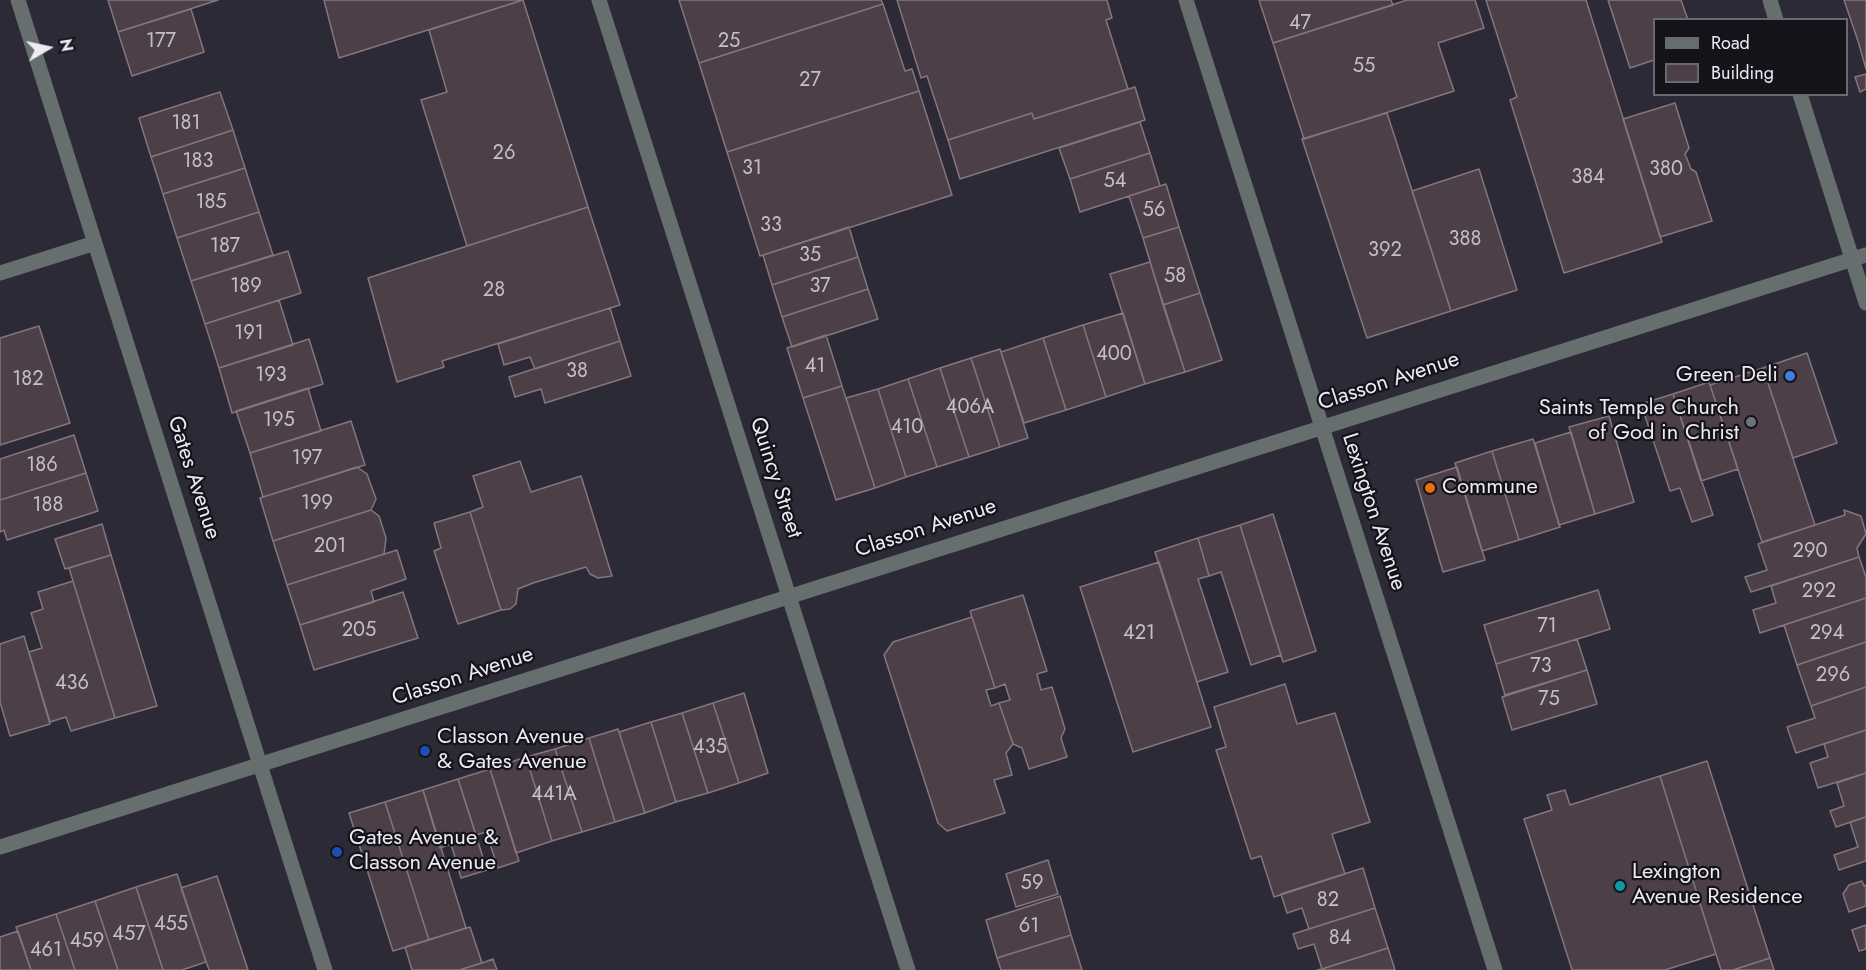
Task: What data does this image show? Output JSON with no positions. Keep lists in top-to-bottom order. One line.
{"streets":{"street":["Classon Avenue","Gates Avenue","Quincy Street","Lexington Avenue"]},"crossings":[["Classon Avenue","Gates Avenue"],["Classon Avenue","Quincy Street"],["Classon Avenue","Lexington Avenue"]],"places":["Green Deli","Saints Temple Church of God in Christ","Commune","Classon Avenue & Gates Avenue","Gates Avenue & Classon Avenue","Lexington Avenue Residence"],"house_numbers":["47","177","25","55","27","181","26","183","31","380","384","54","185","56","33","388","187","392","35","58","189","37","28","191","400","41","38","193","182","406A","195","410","197","186","199","188","201","290","292","71","205","421","294","73","296","436","75","435","441A","59","82","455","61","457","84","459","461"],"legend":["Road","Building"],"north":"right"}
